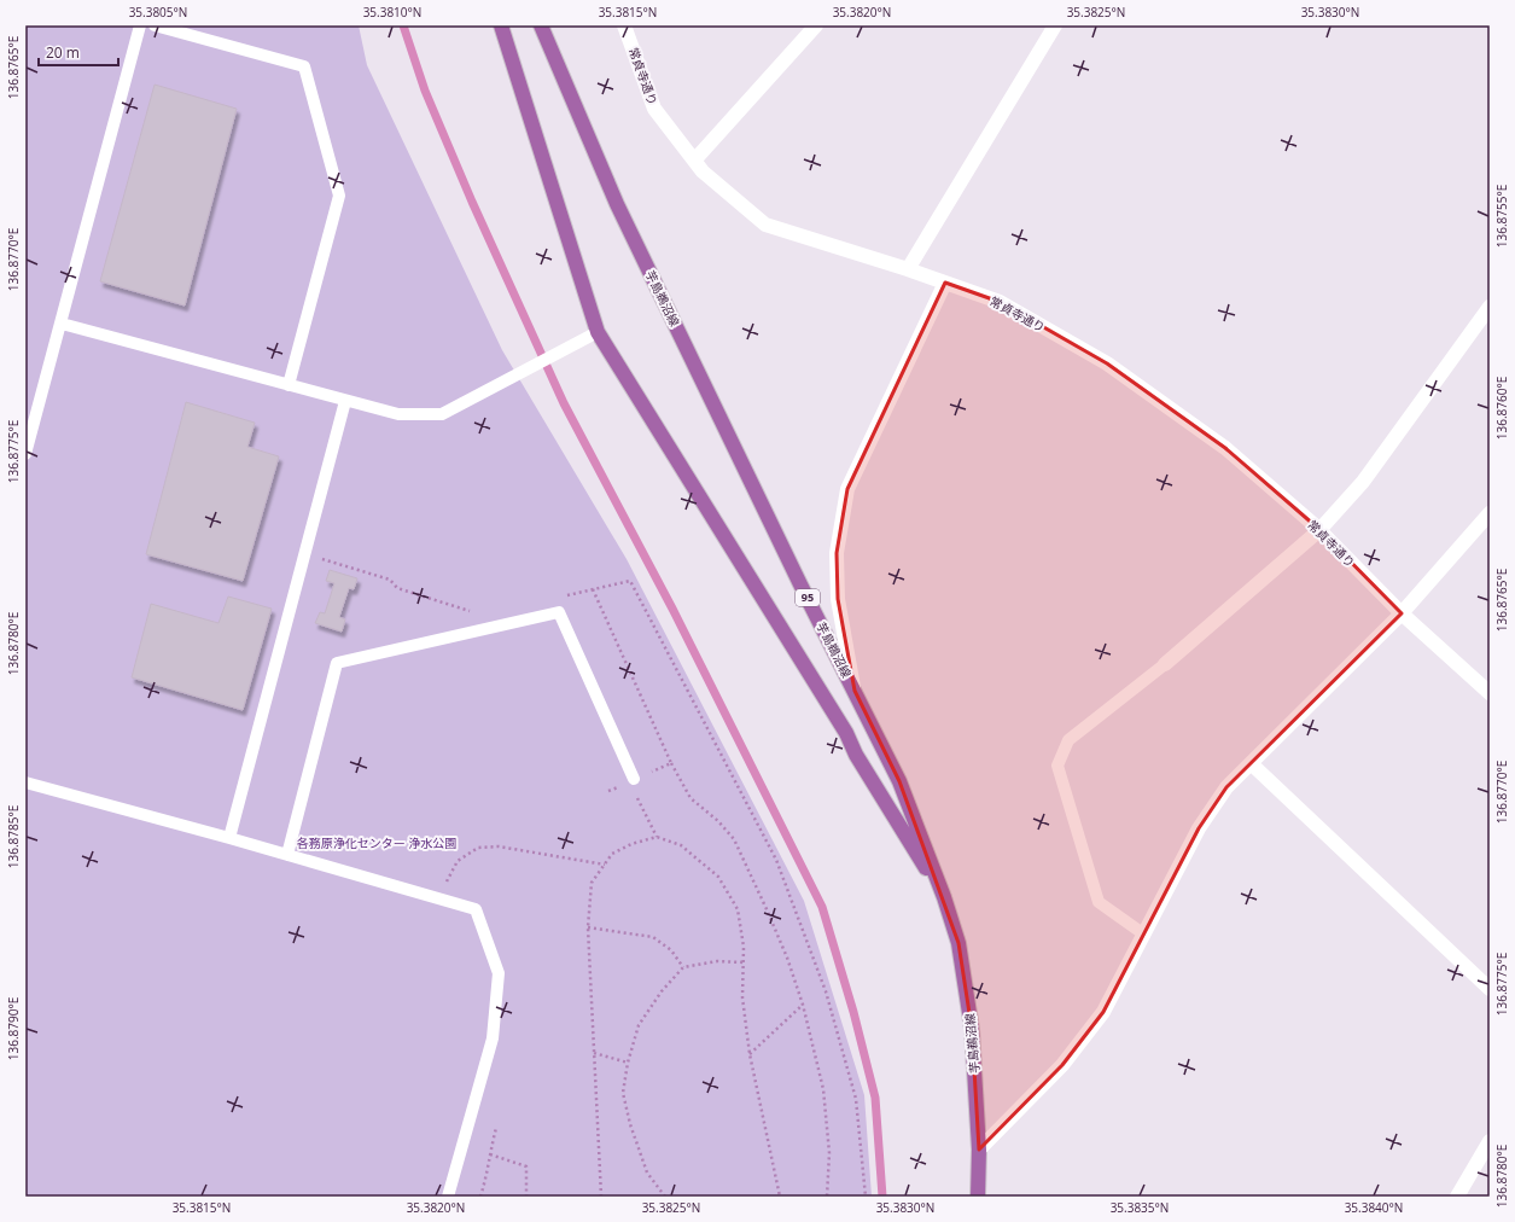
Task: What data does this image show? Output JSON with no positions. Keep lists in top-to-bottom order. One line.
{"streets":{"main road":["芋島鵜沼線","95"],"street":["常貞寺通り"]},"parks":["各務原浄化センター 浄水公園"],"scale_bar":"20 m","coordinates":["35.3805°N","35.3810°N","35.3815°N","35.3820°N","35.3825°N","35.3830°N","136.8765°E","136.8755°E","136.8770°E","136.8760°E","136.8775°E","136.8780°E","136.8785°E","136.8790°E","35.3835°N","35.3840°N"]}
